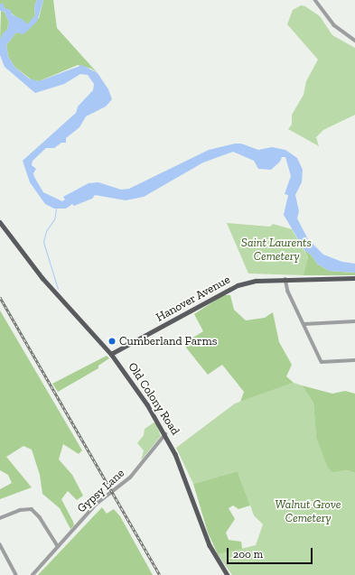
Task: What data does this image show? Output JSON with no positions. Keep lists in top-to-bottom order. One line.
{"streets":{"main road":["Hanover Avenue","Old Colony Road"],"street":["Gypsy Lane"]},"crossings":[["Hanover Avenue","Old Colony Road"],["Old Colony Road","Gypsy Lane"]],"parks":["Saint Laurents Cemetery","Walnut Grove Cemetery"],"places":["Cumberland Farms"],"scale_bar":"200 m"}
